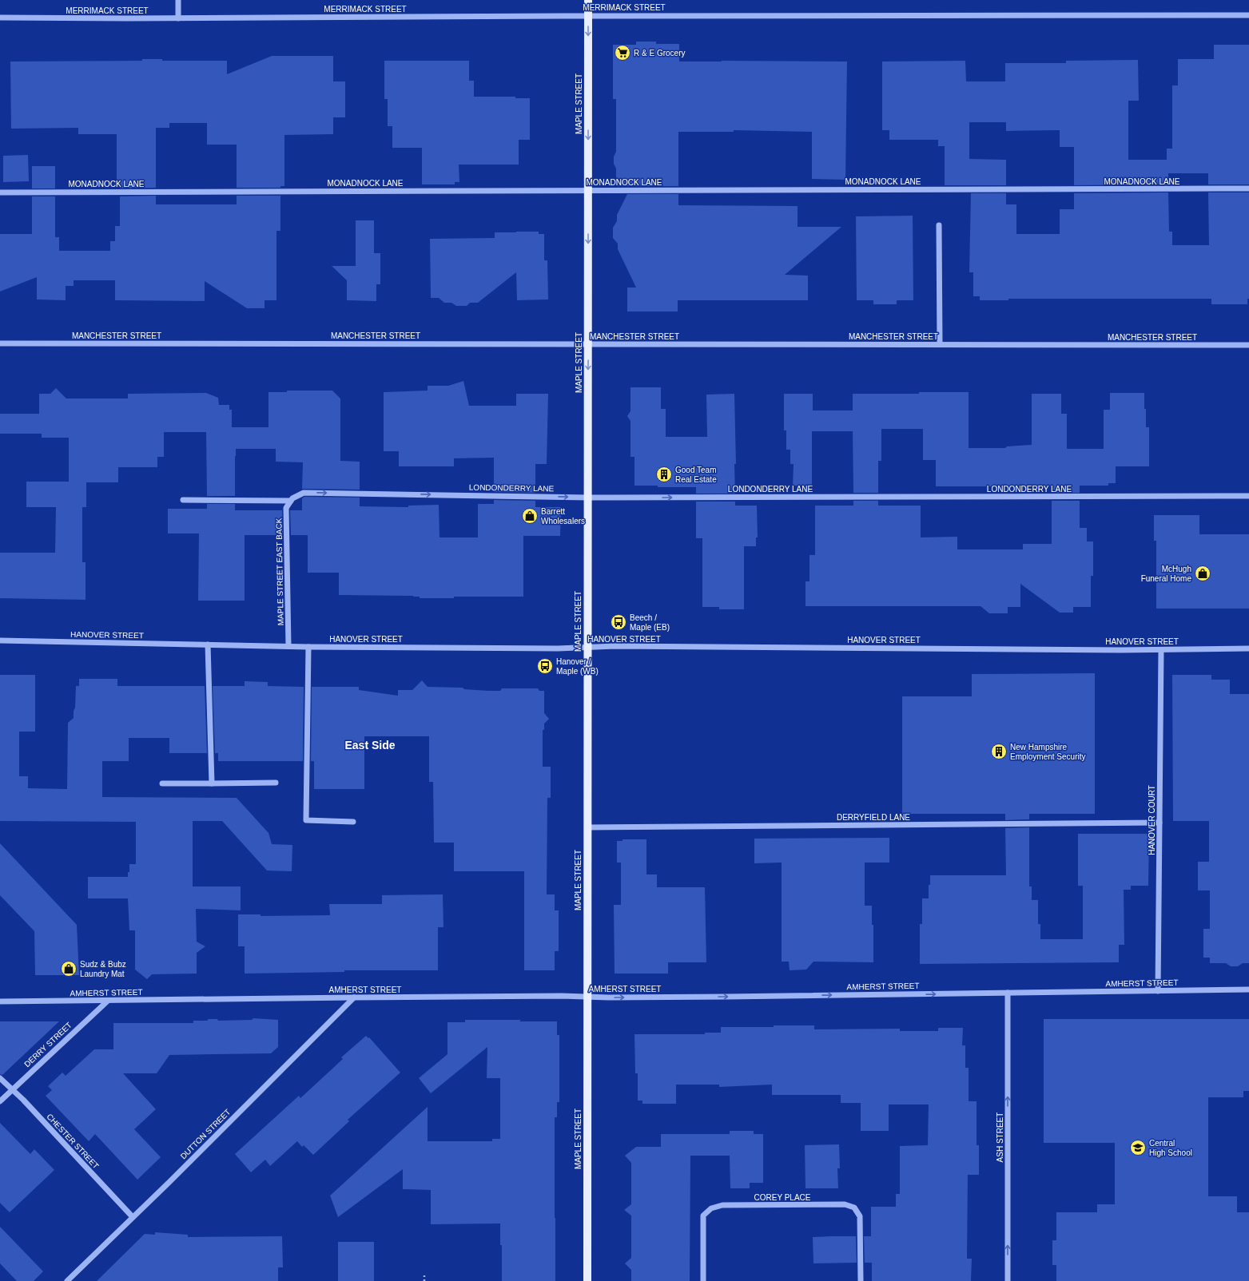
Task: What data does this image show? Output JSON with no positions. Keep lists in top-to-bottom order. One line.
{"streets":{"main road":["MAPLE STREET"],"street":["MERRIMACK STREET","MONADNOCK LANE","MANCHESTER STREET","LONDONDERRY LANE","MAPLE STREET EAST BACK","HANOVER STREET","DERRYFIELD LANE","HANOVER COURT","AMHERST STREET","DERRY STREET","DUTTON STREET","ASH STREET","CHESTER STREET","COREY PLACE"]},"crossings":[["MERRIMACK STREET","MAPLE STREET"],["MAPLE STREET","MONADNOCK LANE"],["MAPLE STREET","MANCHESTER STREET"],["MAPLE STREET","LONDONDERRY LANE"],["MAPLE STREET","HANOVER STREET"],["MAPLE STREET","DERRYFIELD LANE"],["MAPLE STREET","AMHERST STREET"],["LONDONDERRY LANE","MAPLE STREET EAST BACK"],["MAPLE STREET EAST BACK","HANOVER STREET"],["HANOVER STREET","HANOVER COURT"],["DERRYFIELD LANE","HANOVER COURT"],["HANOVER COURT","AMHERST STREET"],["AMHERST STREET","DERRY STREET"],["AMHERST STREET","DUTTON STREET"],["AMHERST STREET","ASH STREET"],["DERRY STREET","CHESTER STREET"],["DUTTON STREET","CHESTER STREET"]],"one_way":["MAPLE STREET","LONDONDERRY LANE","ASH STREET"],"districts":["East Side"],"places":{"supermarket":["R & E Grocery"],"building":["Good Team Real Estate","New Hampshire Employment Security"],"shop":["Barrett Wholesalers","McHugh Funeral Home","Sudz & Bubz Laundry Mat"],"bus stop":["Beech / Maple (EB)","Hanover / Maple (WB)"],"school or university":["Central High School"]}}
